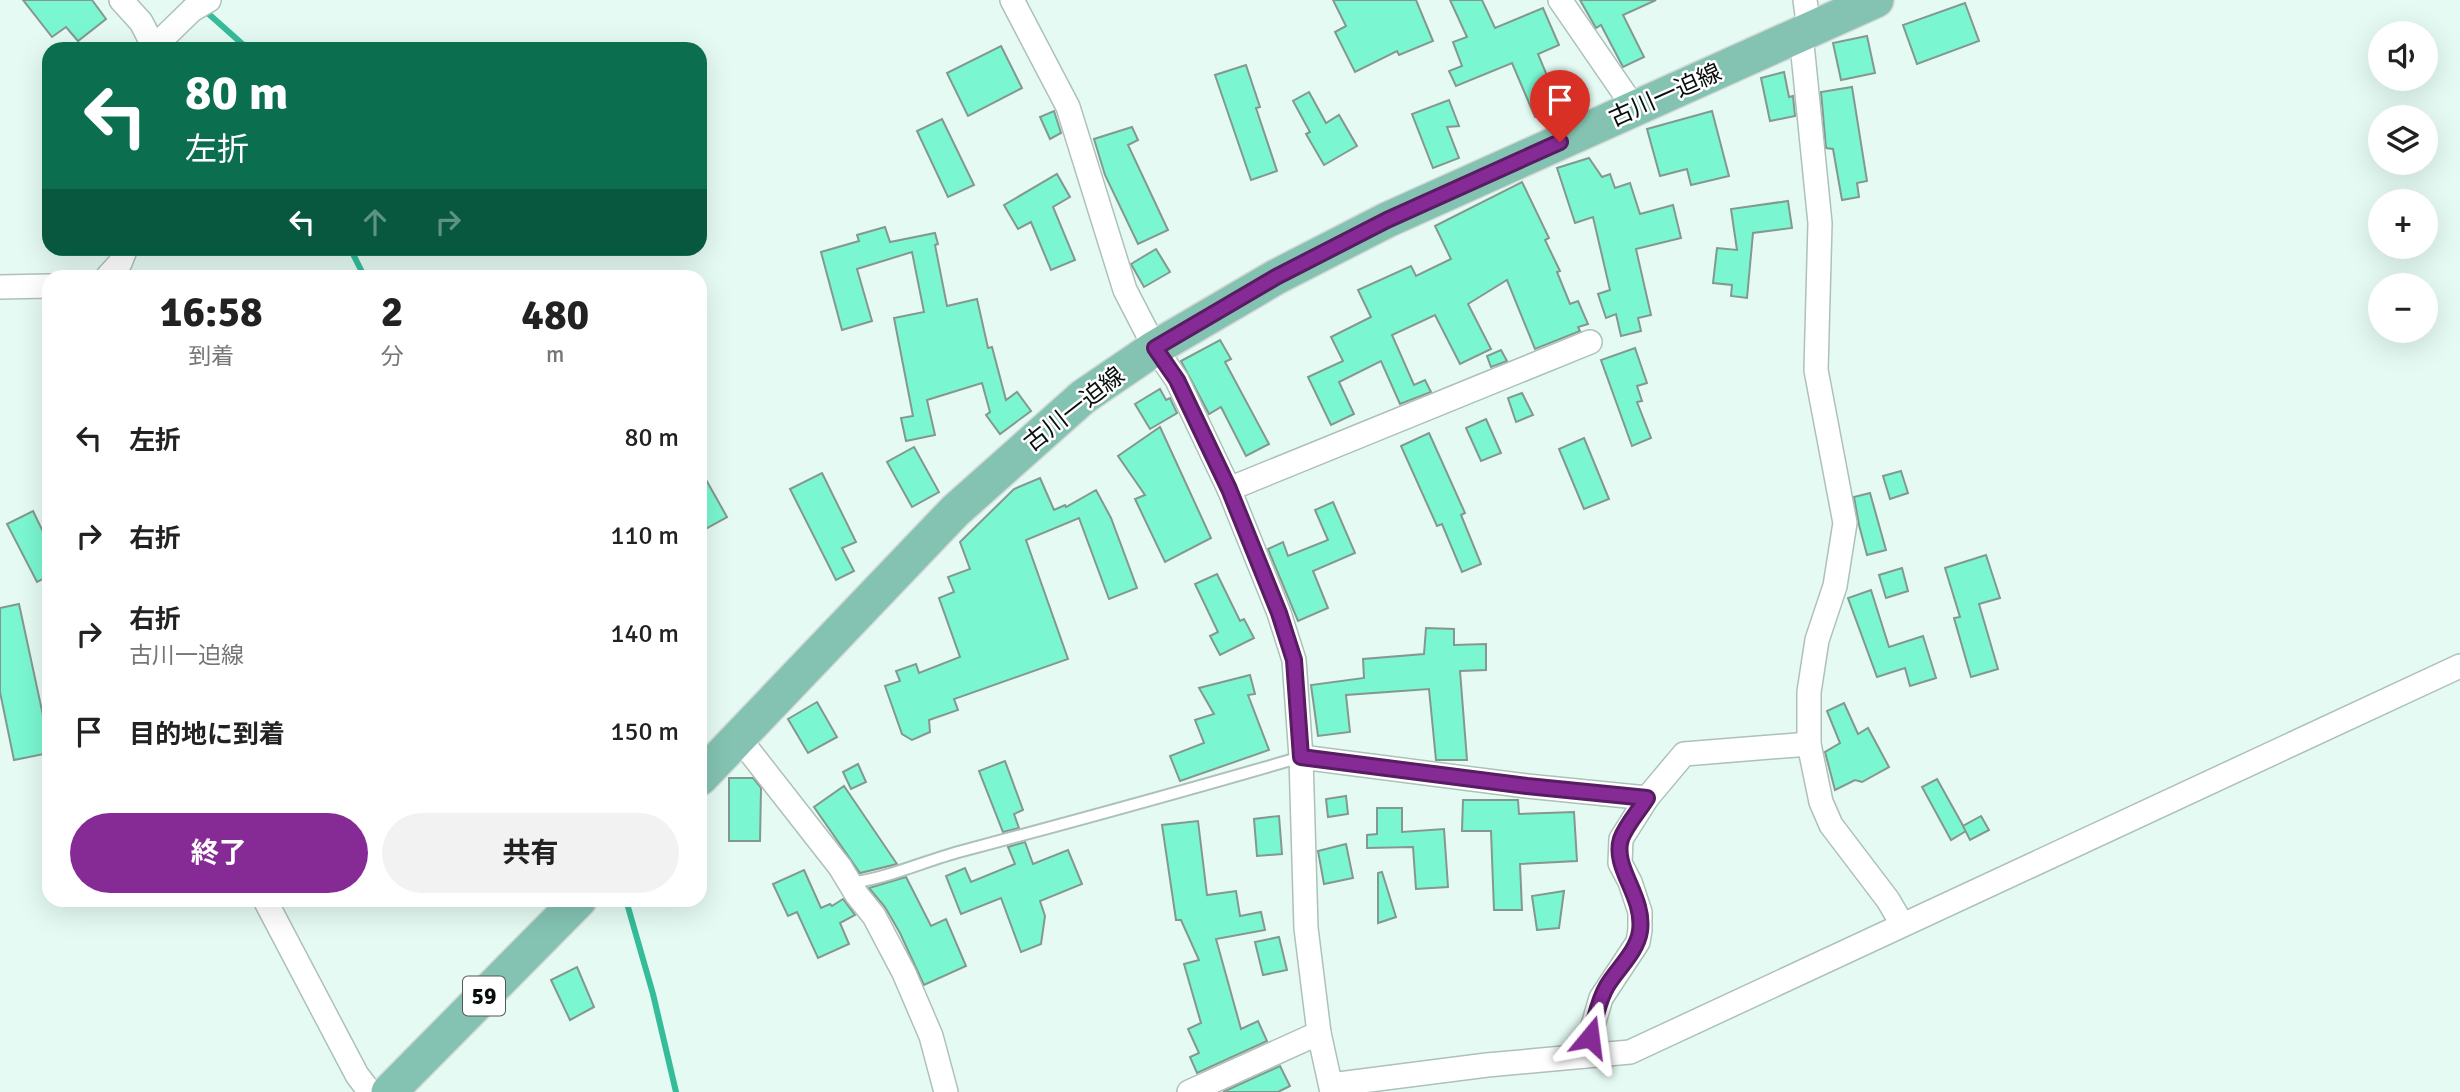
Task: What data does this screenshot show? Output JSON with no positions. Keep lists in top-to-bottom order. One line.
{"streets":{"main road":["古川一迫線","59"]},"page":{"map_buttons":["+","−"],"turn":["80 m","左折"],"eta":["16:58","到着","2","分","480","m"],"list":[{"name":"左折","value":"80 m"},{"name":"右折","value":"110 m"},{"name":"右折","note":"古川一迫線","value":"140 m"},{"name":"目的地に到着","value":"150 m"}],"buttons":["終了","共有"]}}
